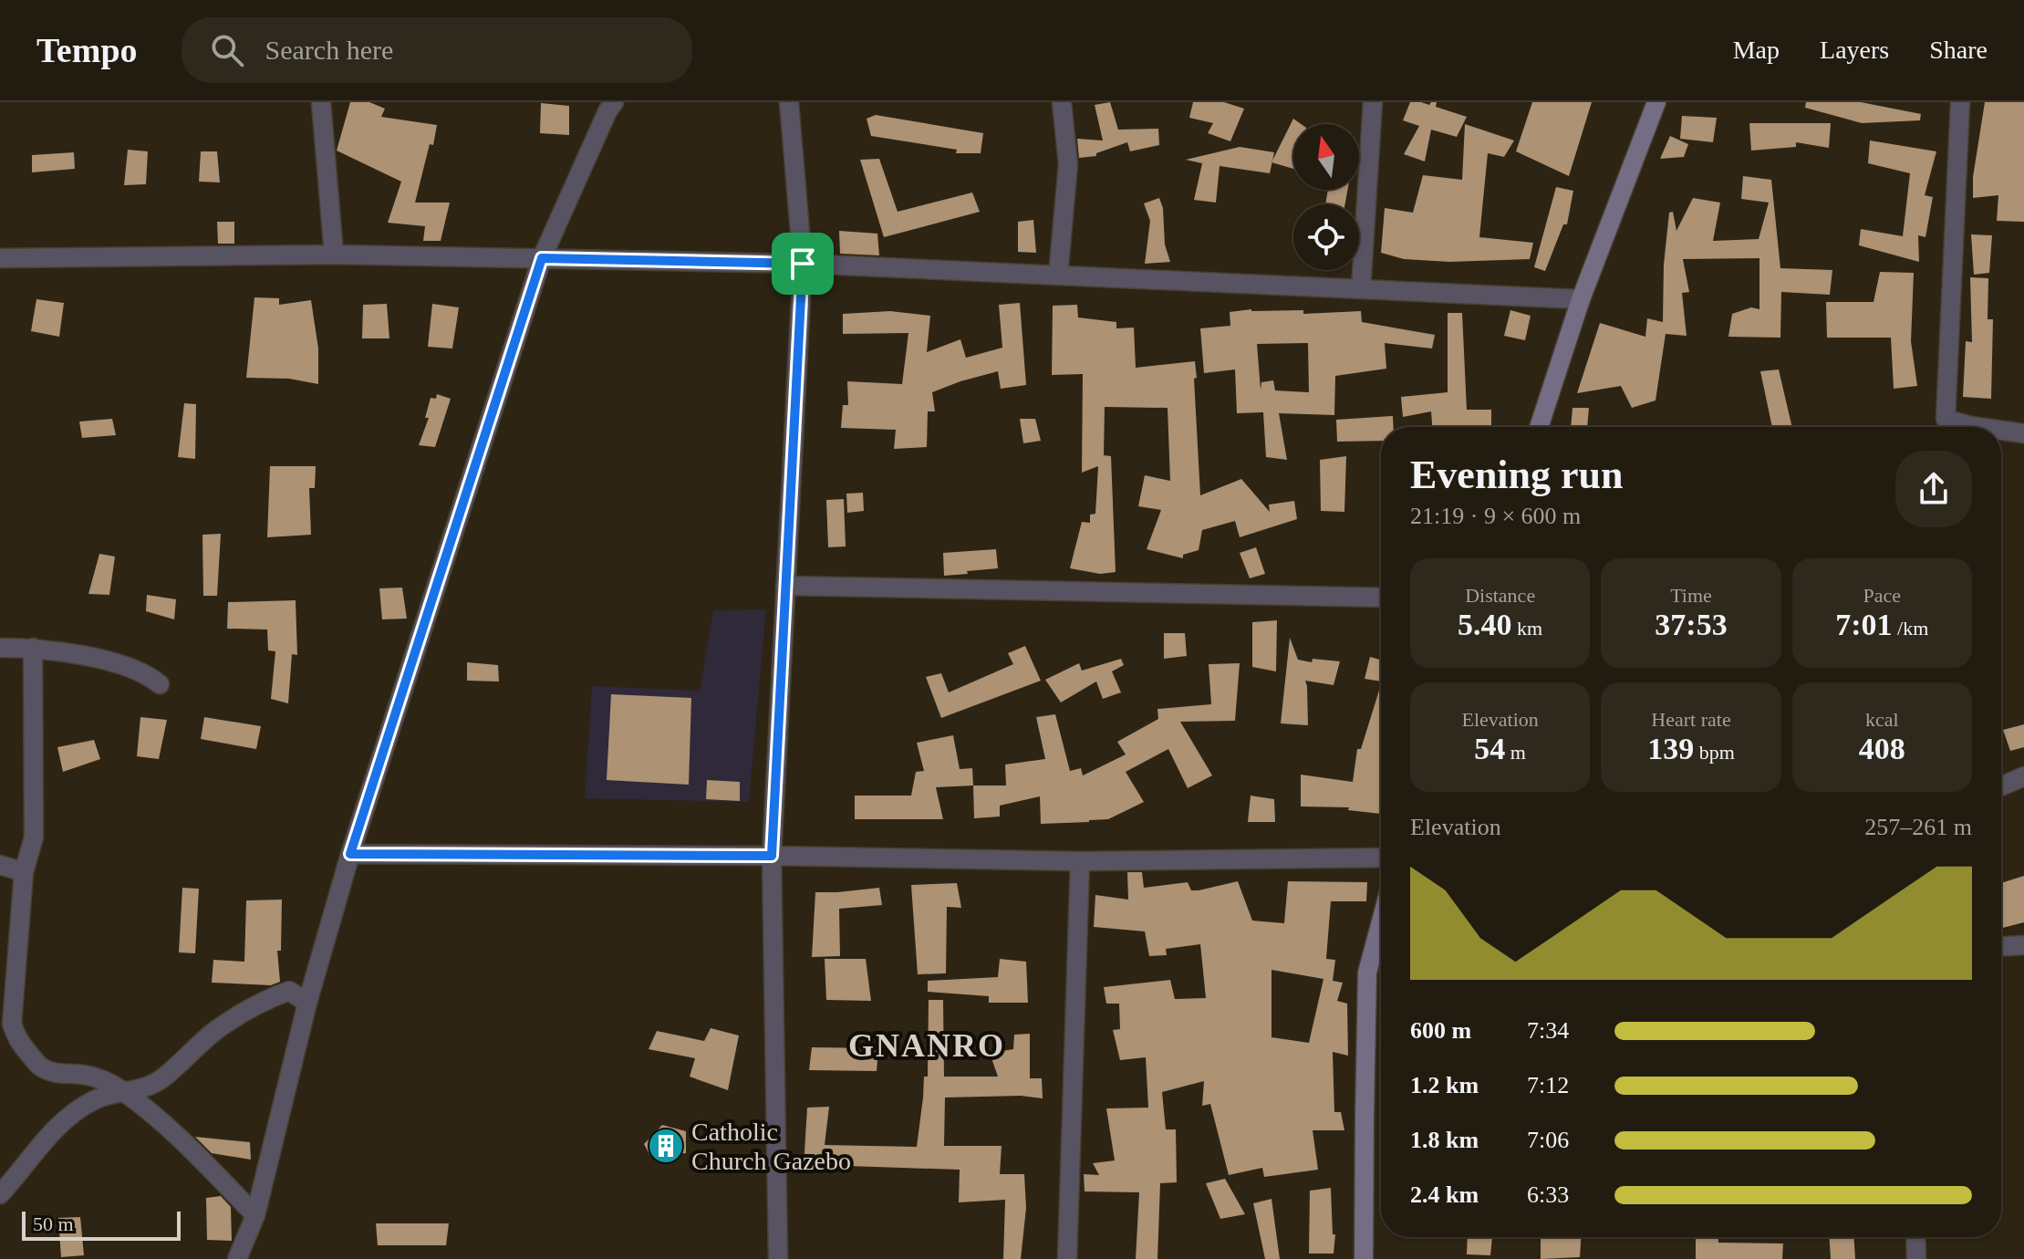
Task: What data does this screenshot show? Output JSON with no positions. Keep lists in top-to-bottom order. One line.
{"districts":["GNANRO"],"places":{"building":["Catholic Church Gazebo"]},"scale_bar":"50 m","north":"top","page":{"header":"Tempo","search":"Search here","nav":["Map","Layers","Share"],"heading":["Evening run","21:19 · 9 × 600 m"],"stats":[["Distance","5.40 km"],["Time","37:53"],["Pace","7:01 /km"],["Elevation","54 m"],["Heart rate","139 bpm"],["kcal","408"]],"chart":["Elevation","257–261 m"],"list":[{"name":"600 m","note":"7:34"},{"name":"1.2 km","note":"7:12"},{"name":"1.8 km","note":"7:06"},{"name":"2.4 km","note":"6:33"}],"scale":"50 m"}}
